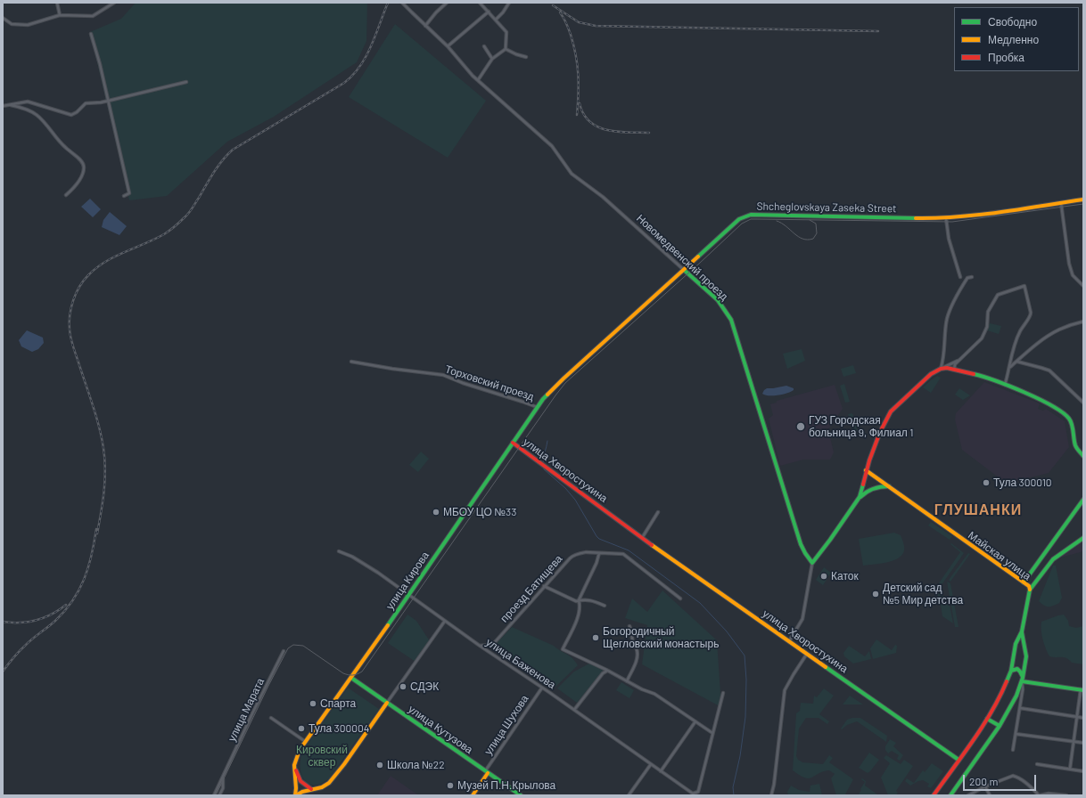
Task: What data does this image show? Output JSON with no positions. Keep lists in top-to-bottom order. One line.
{"streets":{"street":["Shcheglovskaya Zaseka Street","Новомедвенский проезд","Торховский проезд","улица Хворостухина","Майская улица","улица Кирова","проезд Батищева","улица Баженова","улица Марата","улица Шухова","улица Кутузова"]},"crossings":[["Shcheglovskaya Zaseka Street","Новомедвенский проезд"],["Shcheglovskaya Zaseka Street","Торховский проезд"],["Shcheglovskaya Zaseka Street","улица Кирова"],["Торховский проезд","улица Кирова"],["улица Хворостухина","улица Кирова"],["улица Кирова","улица Баженова"],["улица Кирова","улица Кутузова"],["проезд Батищева","улица Баженова"],["улица Баженова","улица Шухова"],["улица Шухова","улица Кутузова"]],"districts":["ГЛУШАНКИ"],"parks":["Кировский сквер"],"places":["ГУЗ Городская больница 9, Филиал 1","Тула 300010","МБОУ ЦО №33","Каток","Детский сад №5 Мир детства","Богородичный Щегловский монастырь","СДЭК","Спарта","Тула 300004","Школа №22","Музей П.Н.Крылова"],"legend":["Свободно","Медленно","Пробка"],"scale_bar":"200 m"}
